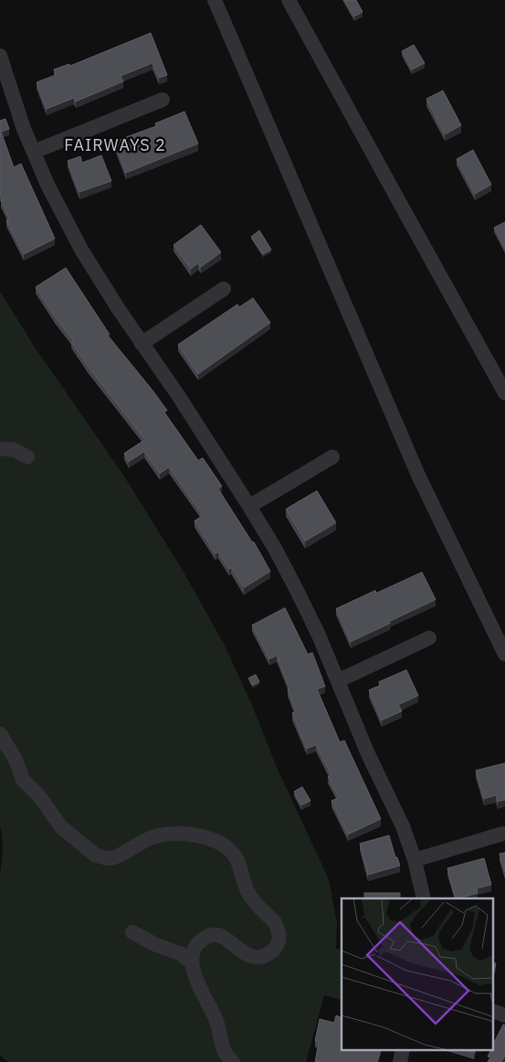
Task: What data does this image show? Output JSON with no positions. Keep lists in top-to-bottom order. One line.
{"districts":["FAIRWAYS 2"]}
